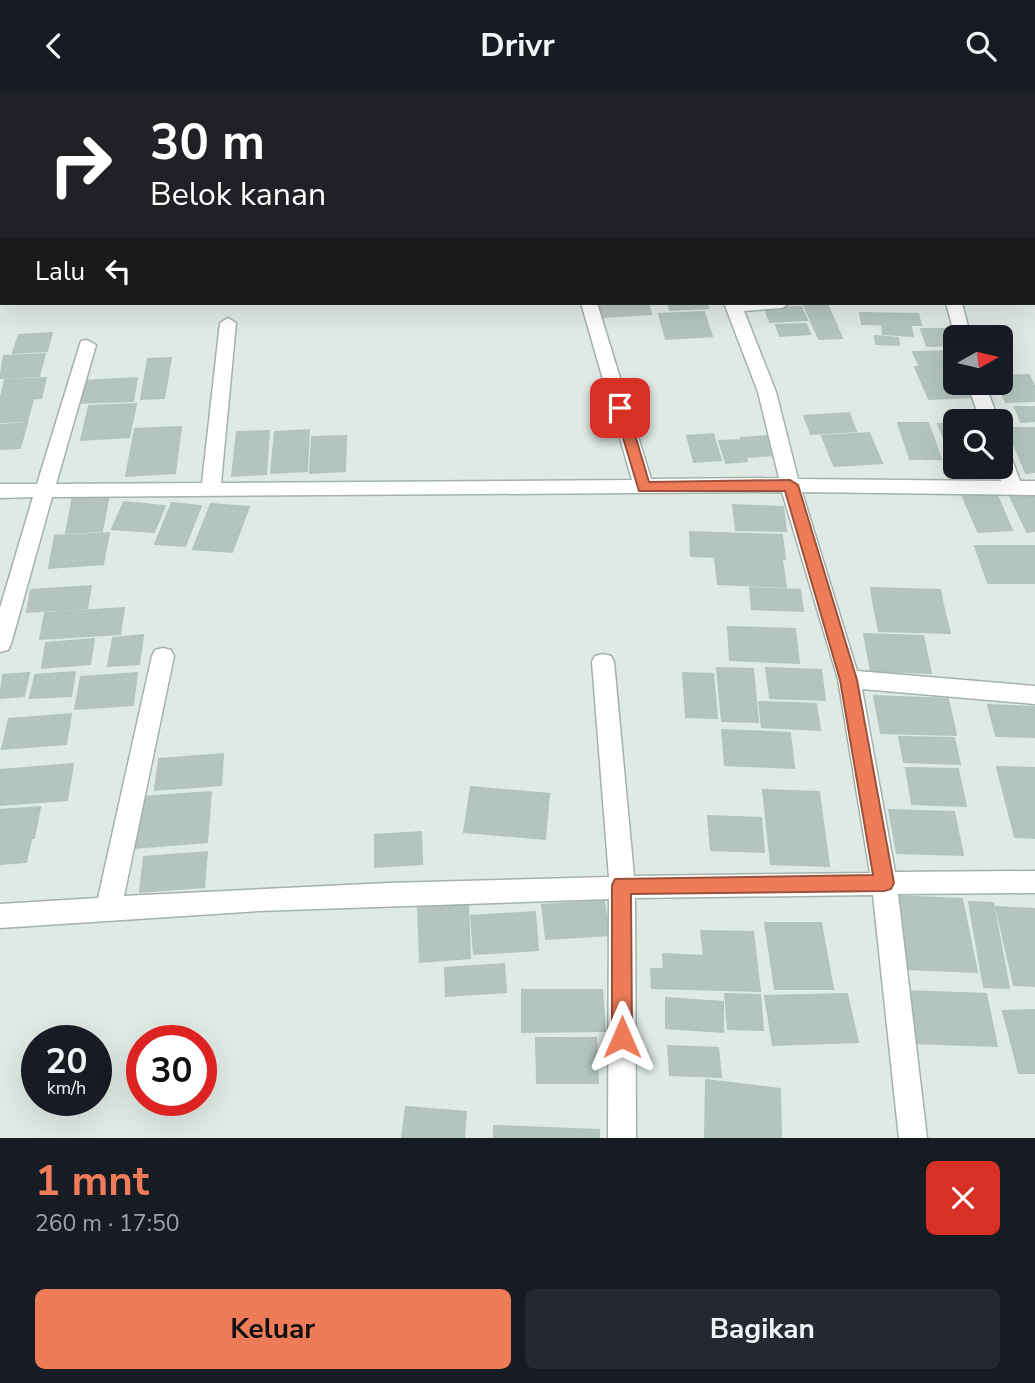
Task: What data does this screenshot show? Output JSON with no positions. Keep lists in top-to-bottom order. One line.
{"north":"right","page":{"header":"Drivr","turn":["30 m","Belok kanan"],"then":"Lalu","speed":"20 km/h","limit":"30","heading":["1 mnt","260 m · 17:50"],"buttons":["Keluar","Bagikan"]}}
